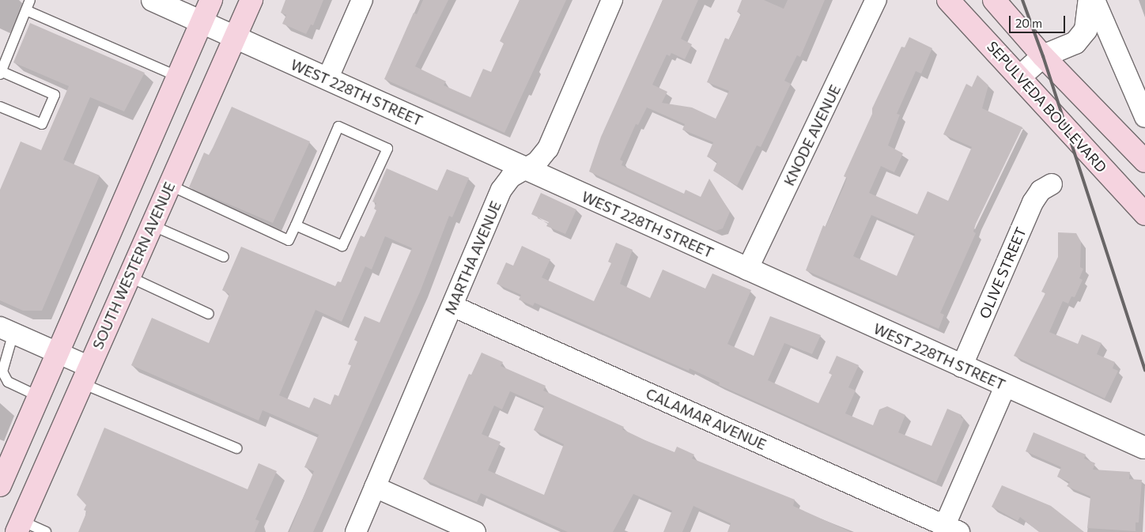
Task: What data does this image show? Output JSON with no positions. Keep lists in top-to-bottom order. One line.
{"streets":{"main road":["SEPULVEDA BOULEVARD","SOUTH WESTERN AVENUE"],"street":["WEST 228TH STREET","KNODE AVENUE","MARTHA AVENUE","OLIVE STREET","CALAMAR AVENUE"]},"crossings":[["WEST 228TH STREET","KNODE AVENUE"],["WEST 228TH STREET","MARTHA AVENUE"],["WEST 228TH STREET","SOUTH WESTERN AVENUE"],["WEST 228TH STREET","OLIVE STREET"],["MARTHA AVENUE","CALAMAR AVENUE"]],"scale_bar":"20 m"}
